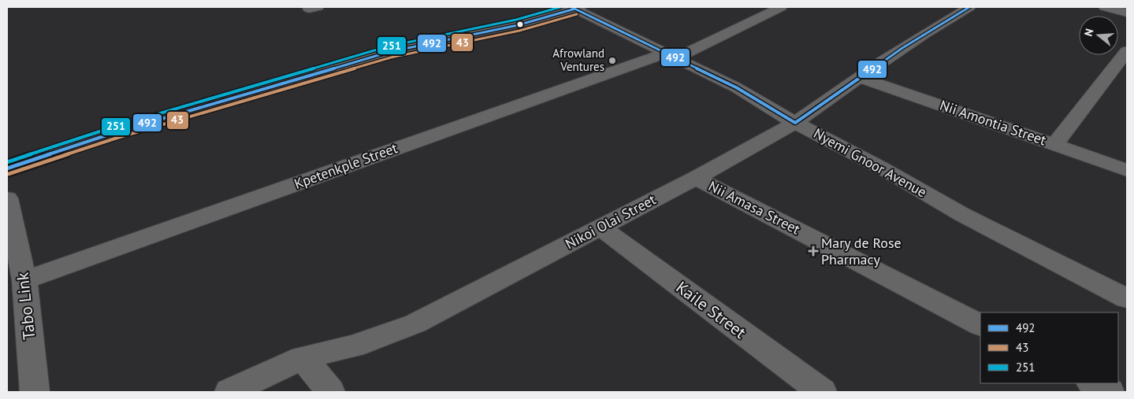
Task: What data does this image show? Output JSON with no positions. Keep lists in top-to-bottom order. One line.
{"streets":{"street":["Nii Amontia Street","Nyemi Gnoor Avenue","Kpetenkple Street","Nii Amasa Street","Nikoi Olai Street","Tabo Link","Kaile Street"]},"crossings":[["Nii Amontia Street","Nikoi Olai Street"],["Nyemi Gnoor Avenue","Kpetenkple Street"],["Nyemi Gnoor Avenue","Nikoi Olai Street"],["Kpetenkple Street","Tabo Link"],["Nii Amasa Street","Nikoi Olai Street"],["Nikoi Olai Street","Kaile Street"]],"places":{"other":["Afrowland Ventures"],"health":["Mary de Rose Pharmacy"]},"lines":["transit line 492","transit line 251","transit line 43"],"legend":["492","43","251"],"north":"left"}
